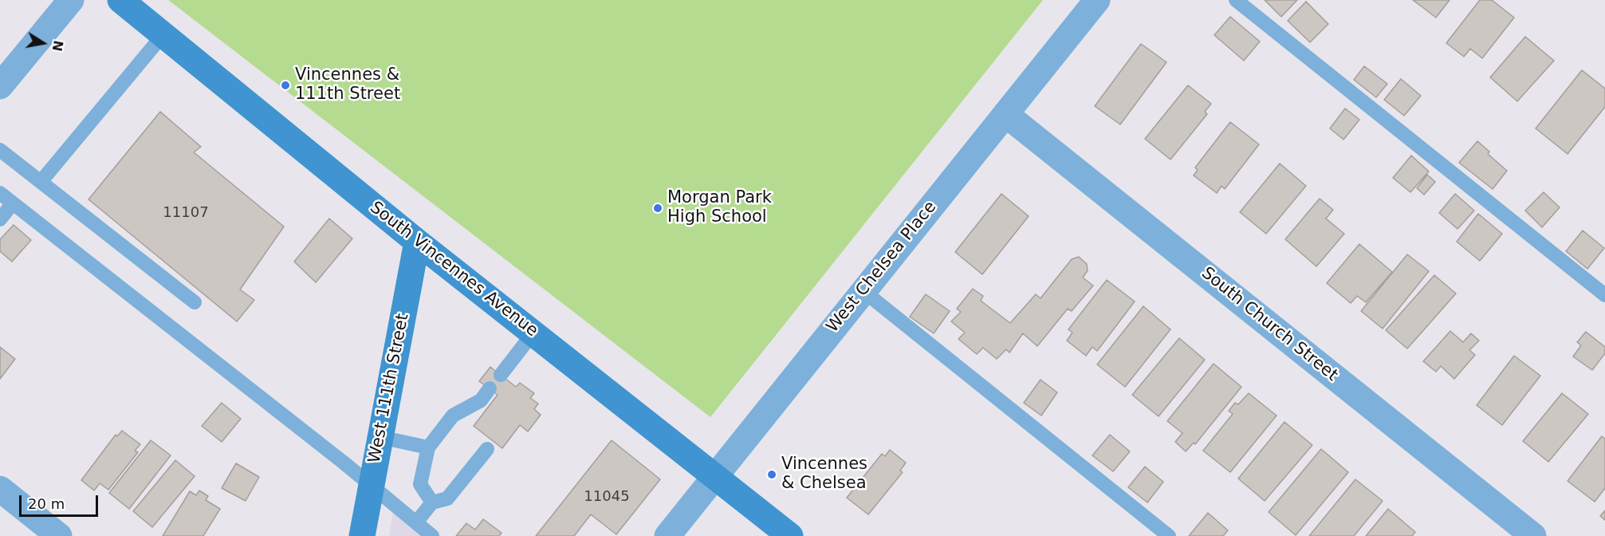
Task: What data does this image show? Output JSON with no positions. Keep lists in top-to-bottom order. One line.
{"streets":{"main road":["South Vincennes Avenue","West 111th Street"],"street":["West Chelsea Place","South Church Street"]},"crossings":[["West Chelsea Place","South Vincennes Avenue"],["West Chelsea Place","South Church Street"],["South Vincennes Avenue","West 111th Street"]],"places":["Vincennes & 111th Street","Morgan Park High School","Vincennes & Chelsea"],"house_numbers":["11107","11045"],"scale_bar":"20 m","north":"right"}
